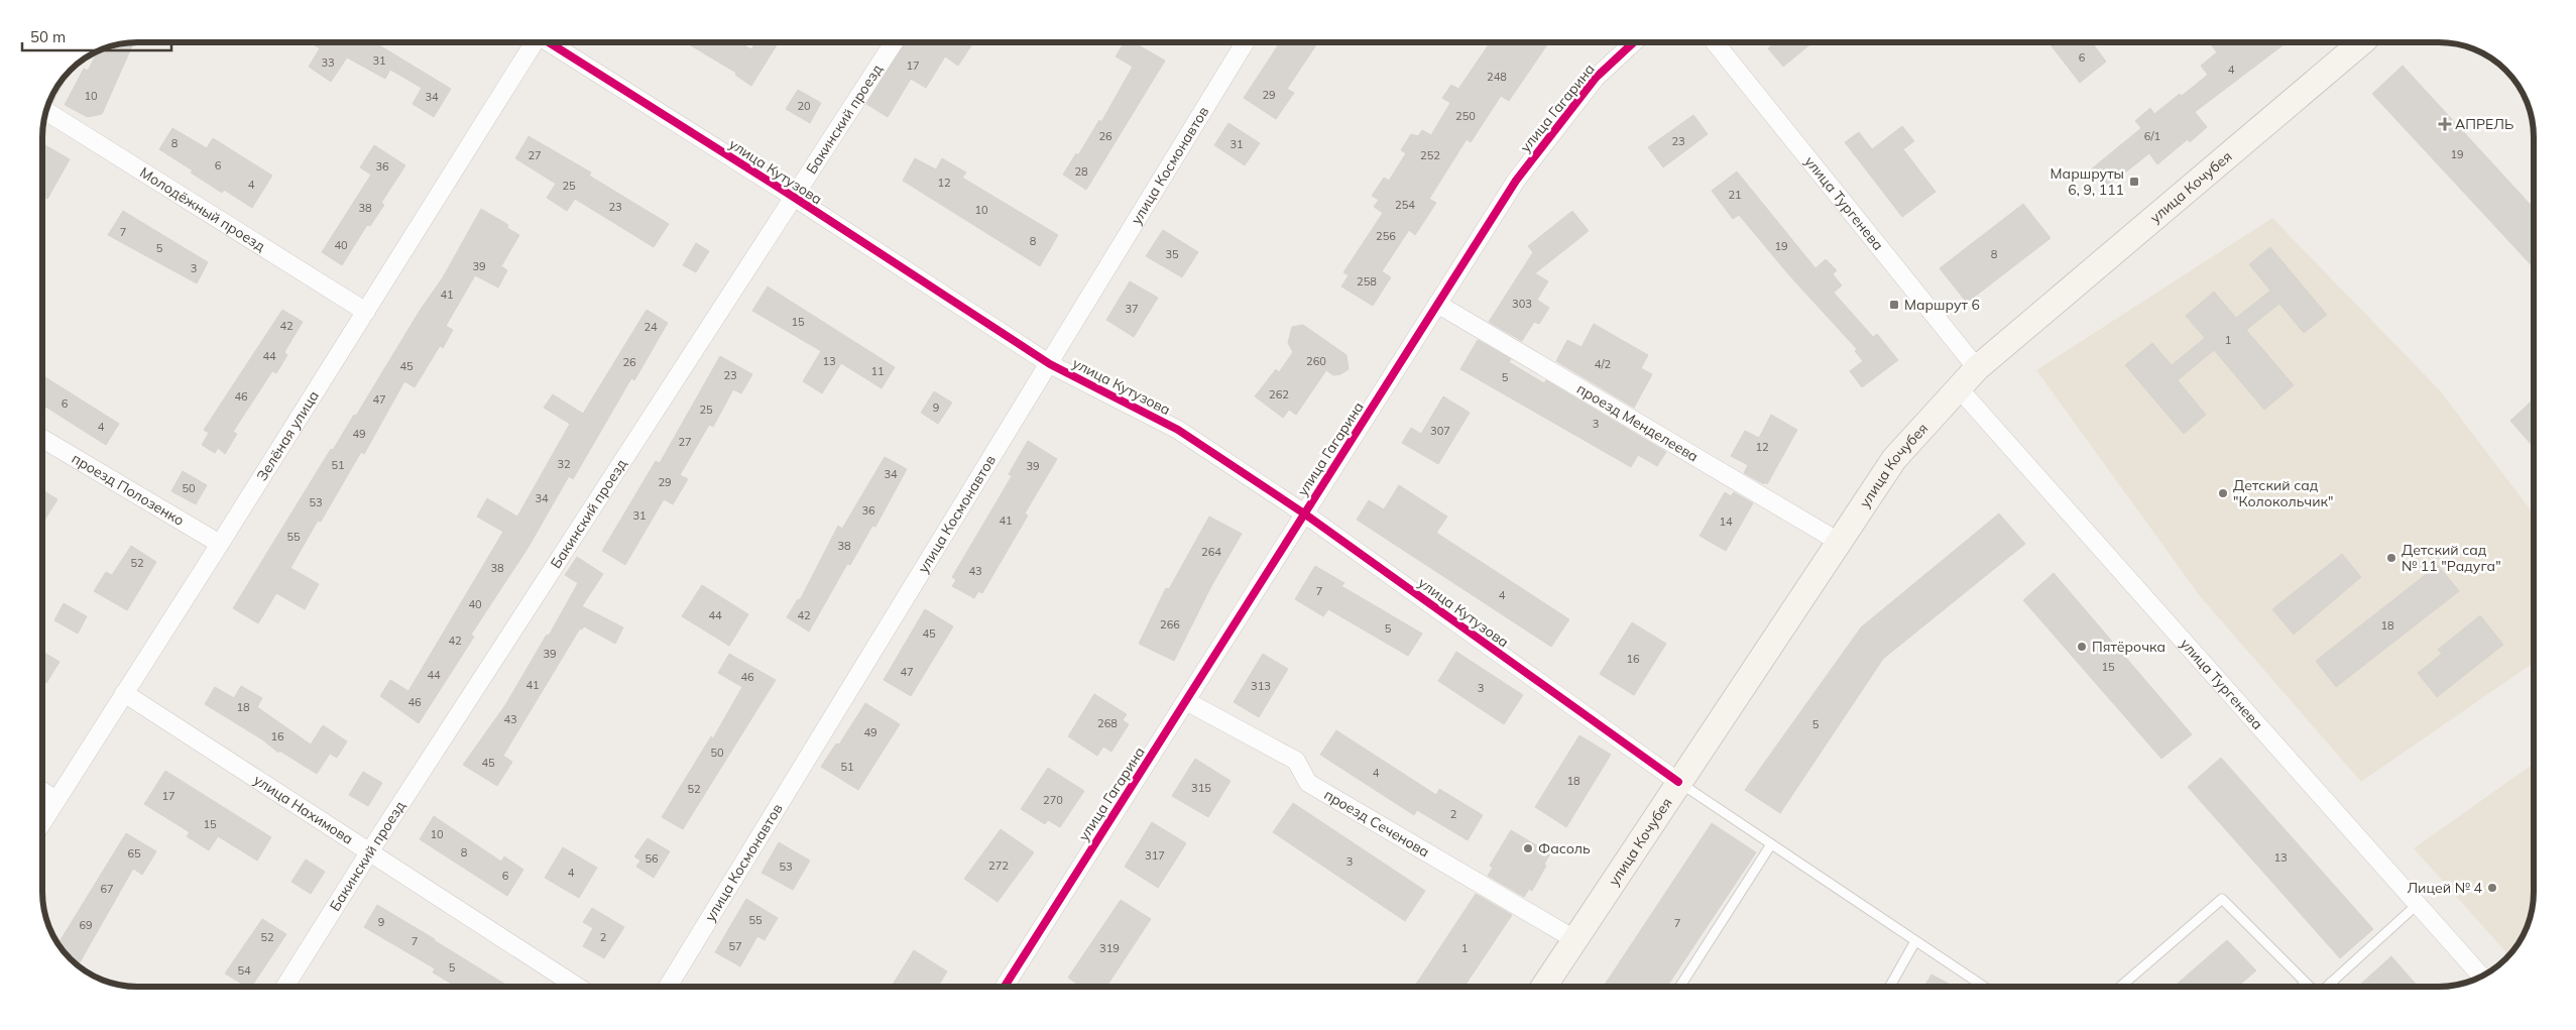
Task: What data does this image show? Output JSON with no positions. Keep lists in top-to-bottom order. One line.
{"streets":{"main road":["улица Кочубея"],"street":["улица Гагарина","Бакинский проезд","улица Космонавтов","улица Кутузова","улица Тургенева","Молодёжный проезд","проезд Менделеева","Зелёная улица","проезд Полозенко","улица Нахимова","проезд Сеченова"]},"crossings":[["улица Гагарина","улица Кутузова"],["улица Гагарина","проезд Менделеева"],["улица Гагарина","проезд Сеченова"],["Бакинский проезд","улица Кутузова"],["Бакинский проезд","улица Нахимова"],["улица Космонавтов","улица Кутузова"],["улица Кутузова","улица Кочубея"],["улица Кочубея","улица Тургенева"],["улица Кочубея","проезд Менделеева"],["улица Кочубея","проезд Сеченова"],["Молодёжный проезд","Зелёная улица"],["Зелёная улица","проезд Полозенко"],["Зелёная улица","улица Нахимова"]],"places":{"health":["АПРЕЛЬ"],"transit":["Маршруты 6, 9, 111","Маршрут 6"],"other":["Детский сад \"Колокольчик\"","Детский сад № 11 \"Радуга\"","Пятёрочка","Фасоль","Лицей № 4"]},"house_numbers":["6","31","33","17","4","248","29","10","34","20","250","26","6/1","23","8","31","19","27","252","6","36","28","12","4","25","21","254","23","38","10","7","256","8","40","19","5","35","8","39","3","258","41","303","37","15","42","24","1","44","13","260","26","4/2","45","11","23","5","262","46","47","6","9","25","3","4","307","49","27","12","32","51","39","34","29","50","34","53","36","31","41","14","55","38","264","52","38","43","7","4","40","44","42","266","18","5","45","42","39","16","15","47","44","46","41","313","3","46","18","43","268","5","49","16","50","45","51","4","18","315","52","17","270","2","15","10","8","65","317","13","56","3","272","53","4","6","67","55","9","7","69","52","2","7","57","319","1","5","54"],"scale_bar":"50 m"}
